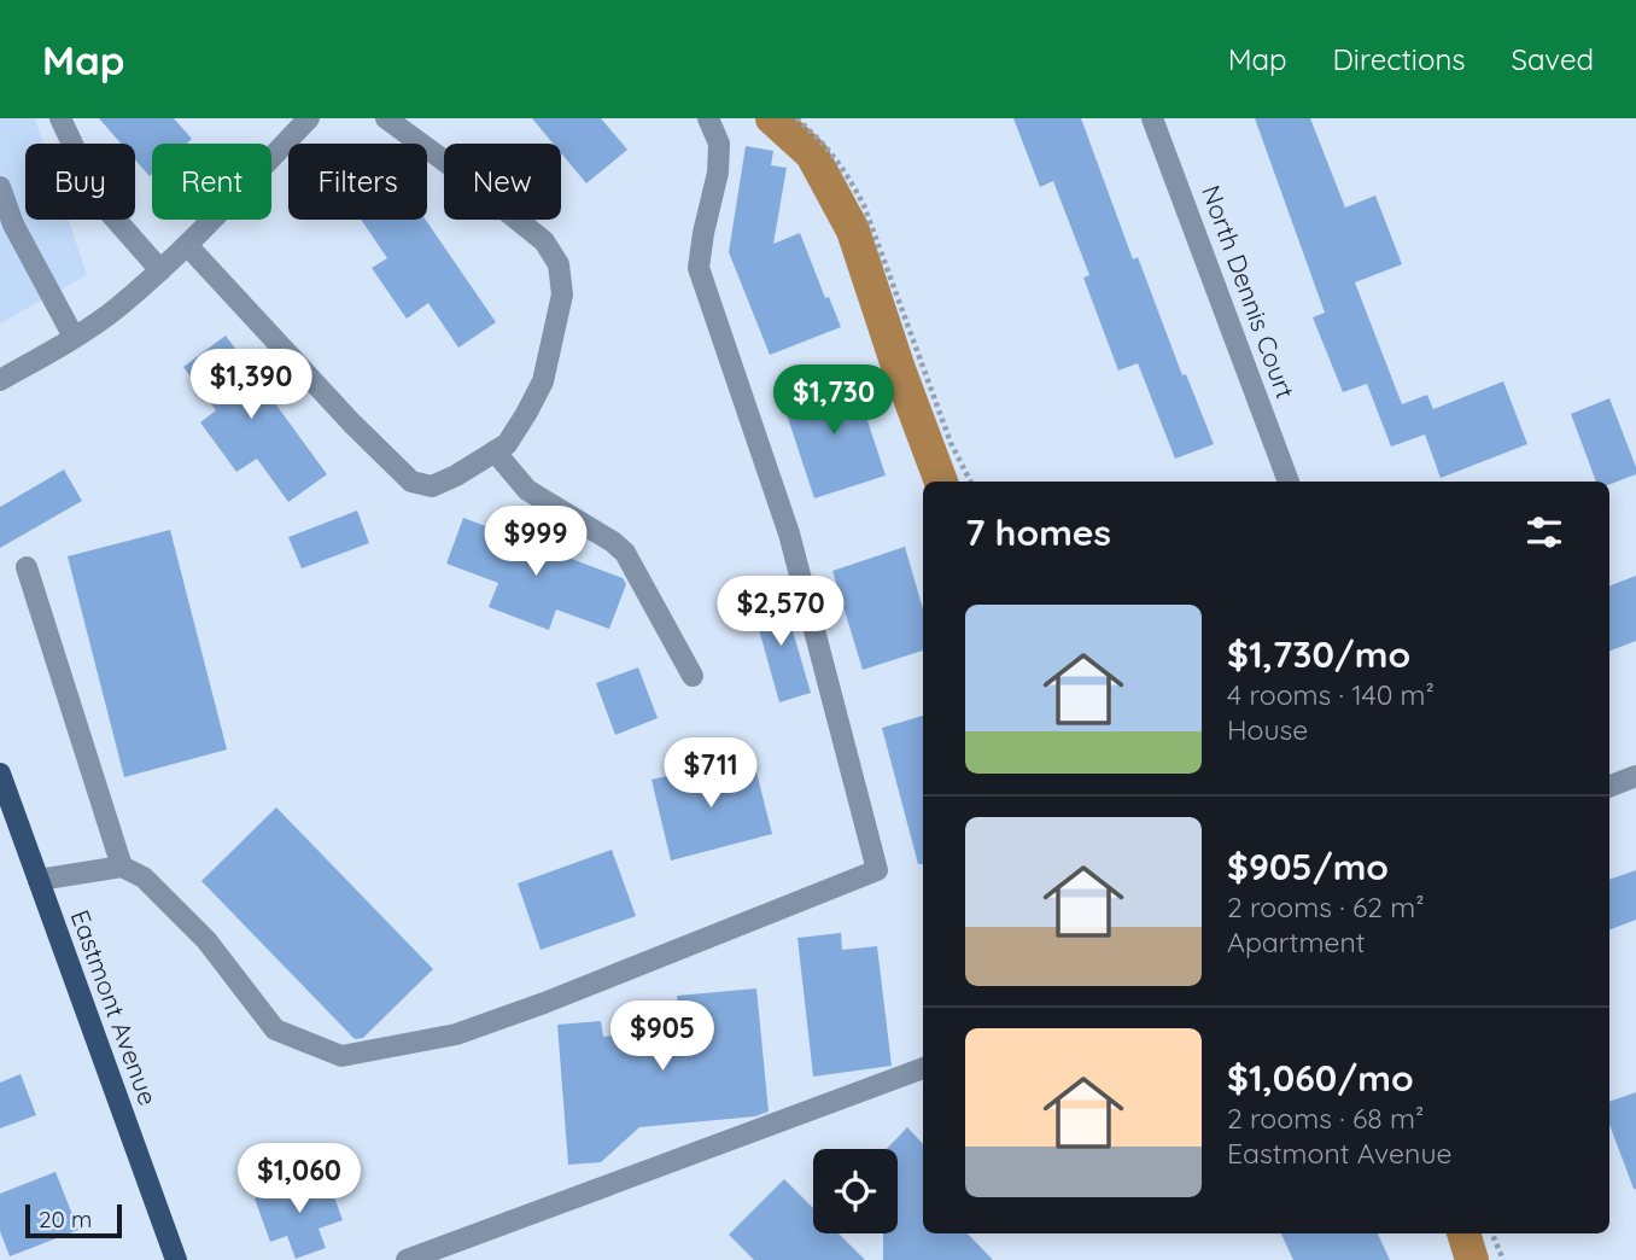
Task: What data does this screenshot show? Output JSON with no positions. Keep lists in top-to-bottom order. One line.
{"streets":{"main road":["Eastmont Avenue"],"street":["North Dennis Court"]},"scale_bar":"20 m","page":{"header":"Map","nav":["Map","Directions","Saved"],"chip":["Buy","Rent","Filters","New"],"price":["$1,390","$1,730","$999","$2,570","$711","$905","$1,060"],"heading":"7 homes","list":[{"name":"$1,730/mo","note":"4 rooms · 140 m² · House"},{"name":"$905/mo","note":"2 rooms · 62 m² · Apartment"},{"name":"$1,060/mo","note":"2 rooms · 68 m² · Eastmont Avenue"}],"scale":"20 m"}}
